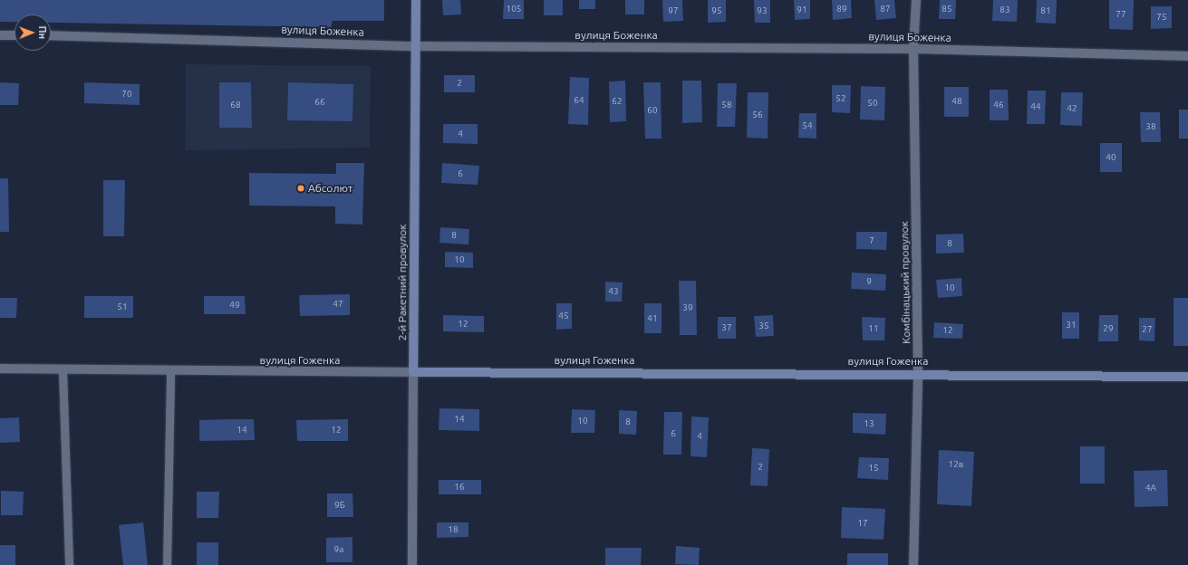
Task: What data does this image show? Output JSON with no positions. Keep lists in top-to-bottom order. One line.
{"streets":{"street":["вулиця Боженка","2-й Ракетний провулок","Комбінацький провулок","вулиця Гоженка"]},"crossings":[["вулиця Боженка","2-й Ракетний провулок"],["вулиця Боженка","Комбінацький провулок"],["2-й Ракетний провулок","вулиця Гоженка"],["Комбінацький провулок","вулиця Гоженка"]],"places":["Абсолют"],"house_numbers":["105","89","87","85","91","83","97","95","93","81","77","75","2","70","52","64","62","48","66","50","68","58","46","44","42","60","56","54","38","4","40","6","8","7","8","10","9","10","43","47","49","51","39","45","41","12","31","35","37","11","29","27","12","14","10","8","13","14","12","6","4","12в","2","15","16","4А","9Б","17","18","9а"],"north":"right"}
